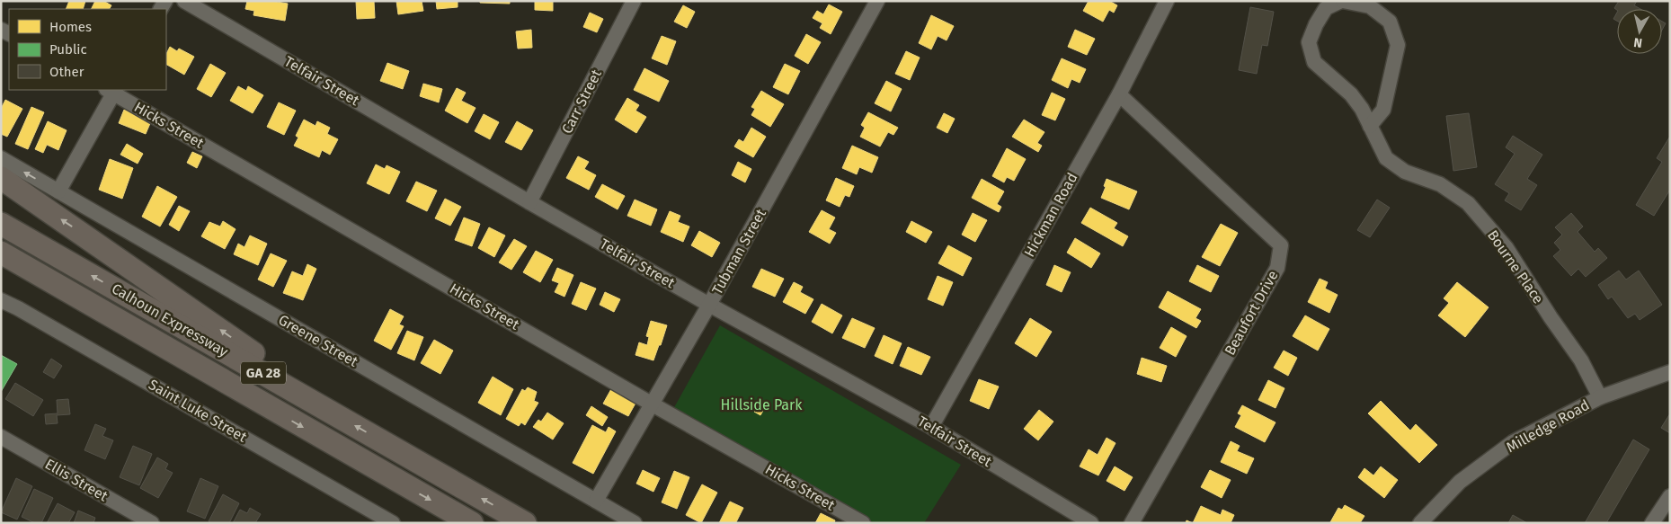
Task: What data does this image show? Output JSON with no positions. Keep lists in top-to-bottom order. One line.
{"streets":{"highway":["Calhoun Expressway","GA 28"],"street":["Telfair Street","Carr Street","Hicks Street","Hickman Road","Tubman Street","Bourne Place","Beaufort Drive","Greene Street","Saint Luke Street","Milledge Road","Ellis Street"]},"crossings":[["Telfair Street","Carr Street"],["Telfair Street","Hickman Road"],["Telfair Street","Tubman Street"],["Hicks Street","Tubman Street"],["Hickman Road","Beaufort Drive"],["Tubman Street","Greene Street"],["Bourne Place","Milledge Road"]],"parks":["Hillside Park"],"legend":["Homes","Public","Other"],"north":"bottom"}
